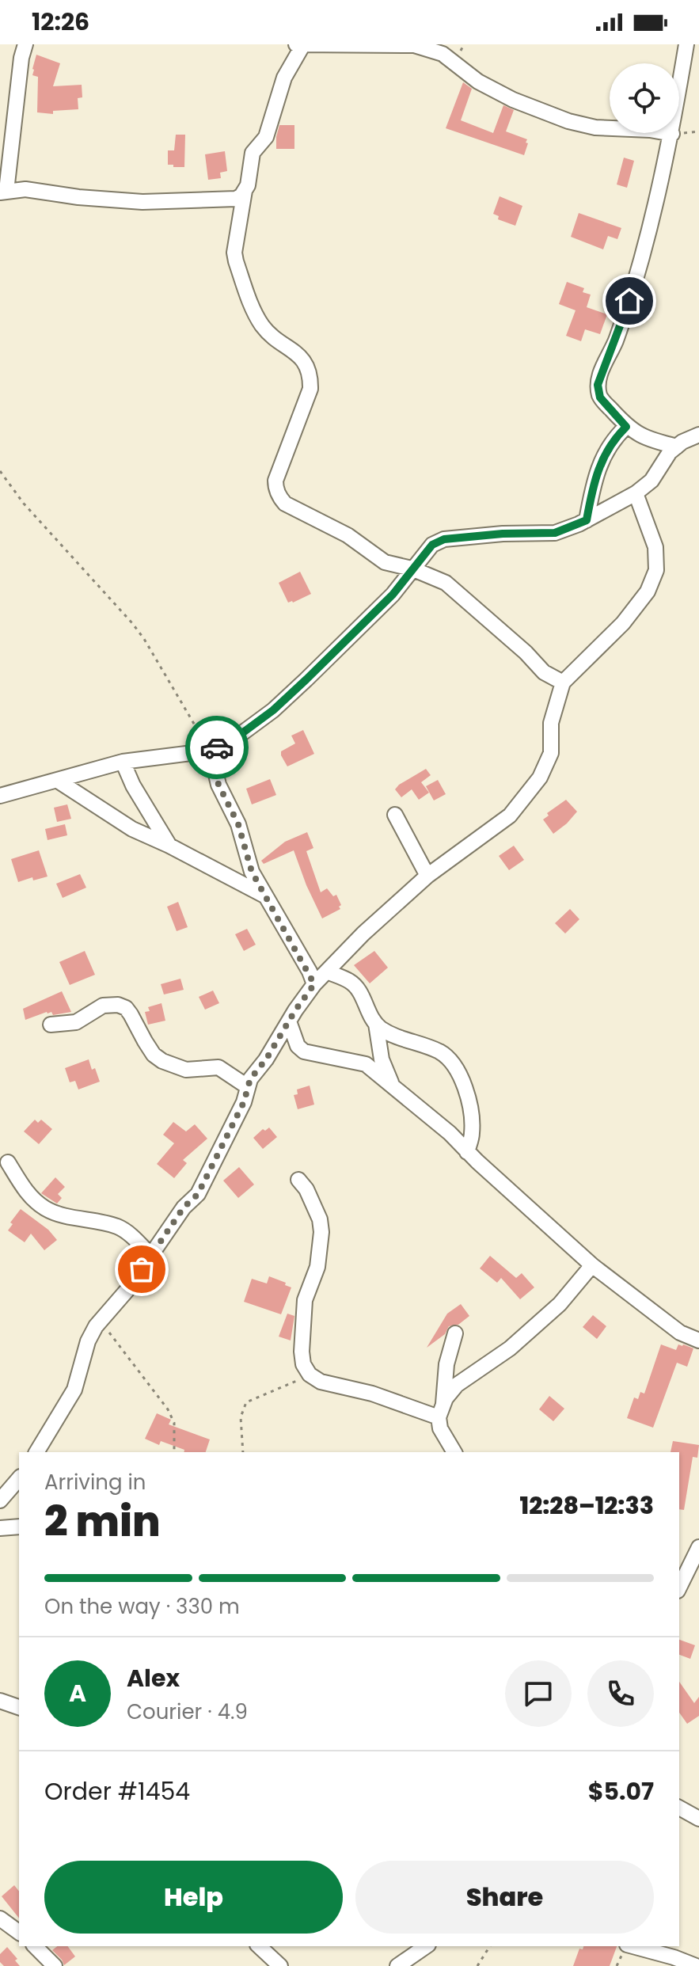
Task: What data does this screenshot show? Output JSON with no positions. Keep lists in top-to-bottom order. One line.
{"page":{"status":"12:26","heading":["2 min","Arriving in","12:28–12:33"],"panel":["Alex","Courier · 4.9","Order #1454","$5.07"],"bar":"On the way · 330 m","round":"A","buttons":["Help","Share"]}}
